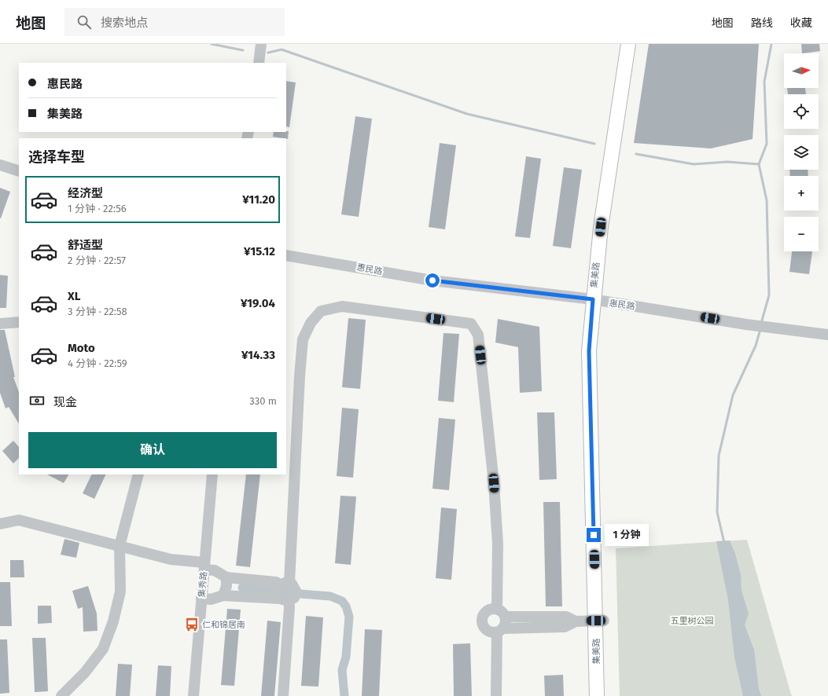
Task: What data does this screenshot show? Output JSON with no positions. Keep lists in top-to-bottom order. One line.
{"streets":{"main road":["集美路"],"street":["惠民路","集秀路"]},"crossings":[["惠民路","集美路"]],"parks":["五里树公园"],"places":{"bus stop":["仁和锦居南"]},"north":"right","page":{"header":"地图","search":"搜索地点","nav":["地图","路线","收藏"],"map_buttons":["+","−"],"banner":["惠民路","集美路"],"heading":"选择车型","list":[{"name":"经济型","note":"1 分钟 · 22:56","value":"¥11.20"},{"name":"舒适型","note":"2 分钟 · 22:57","value":"¥15.12"},{"name":"XL","note":"3 分钟 · 22:58","value":"¥19.04"},{"name":"Moto","note":"4 分钟 · 22:59","value":"¥14.33"}],"pay":["现金","330 m"],"buttons":"确认","bubble":"1 分钟"}}
